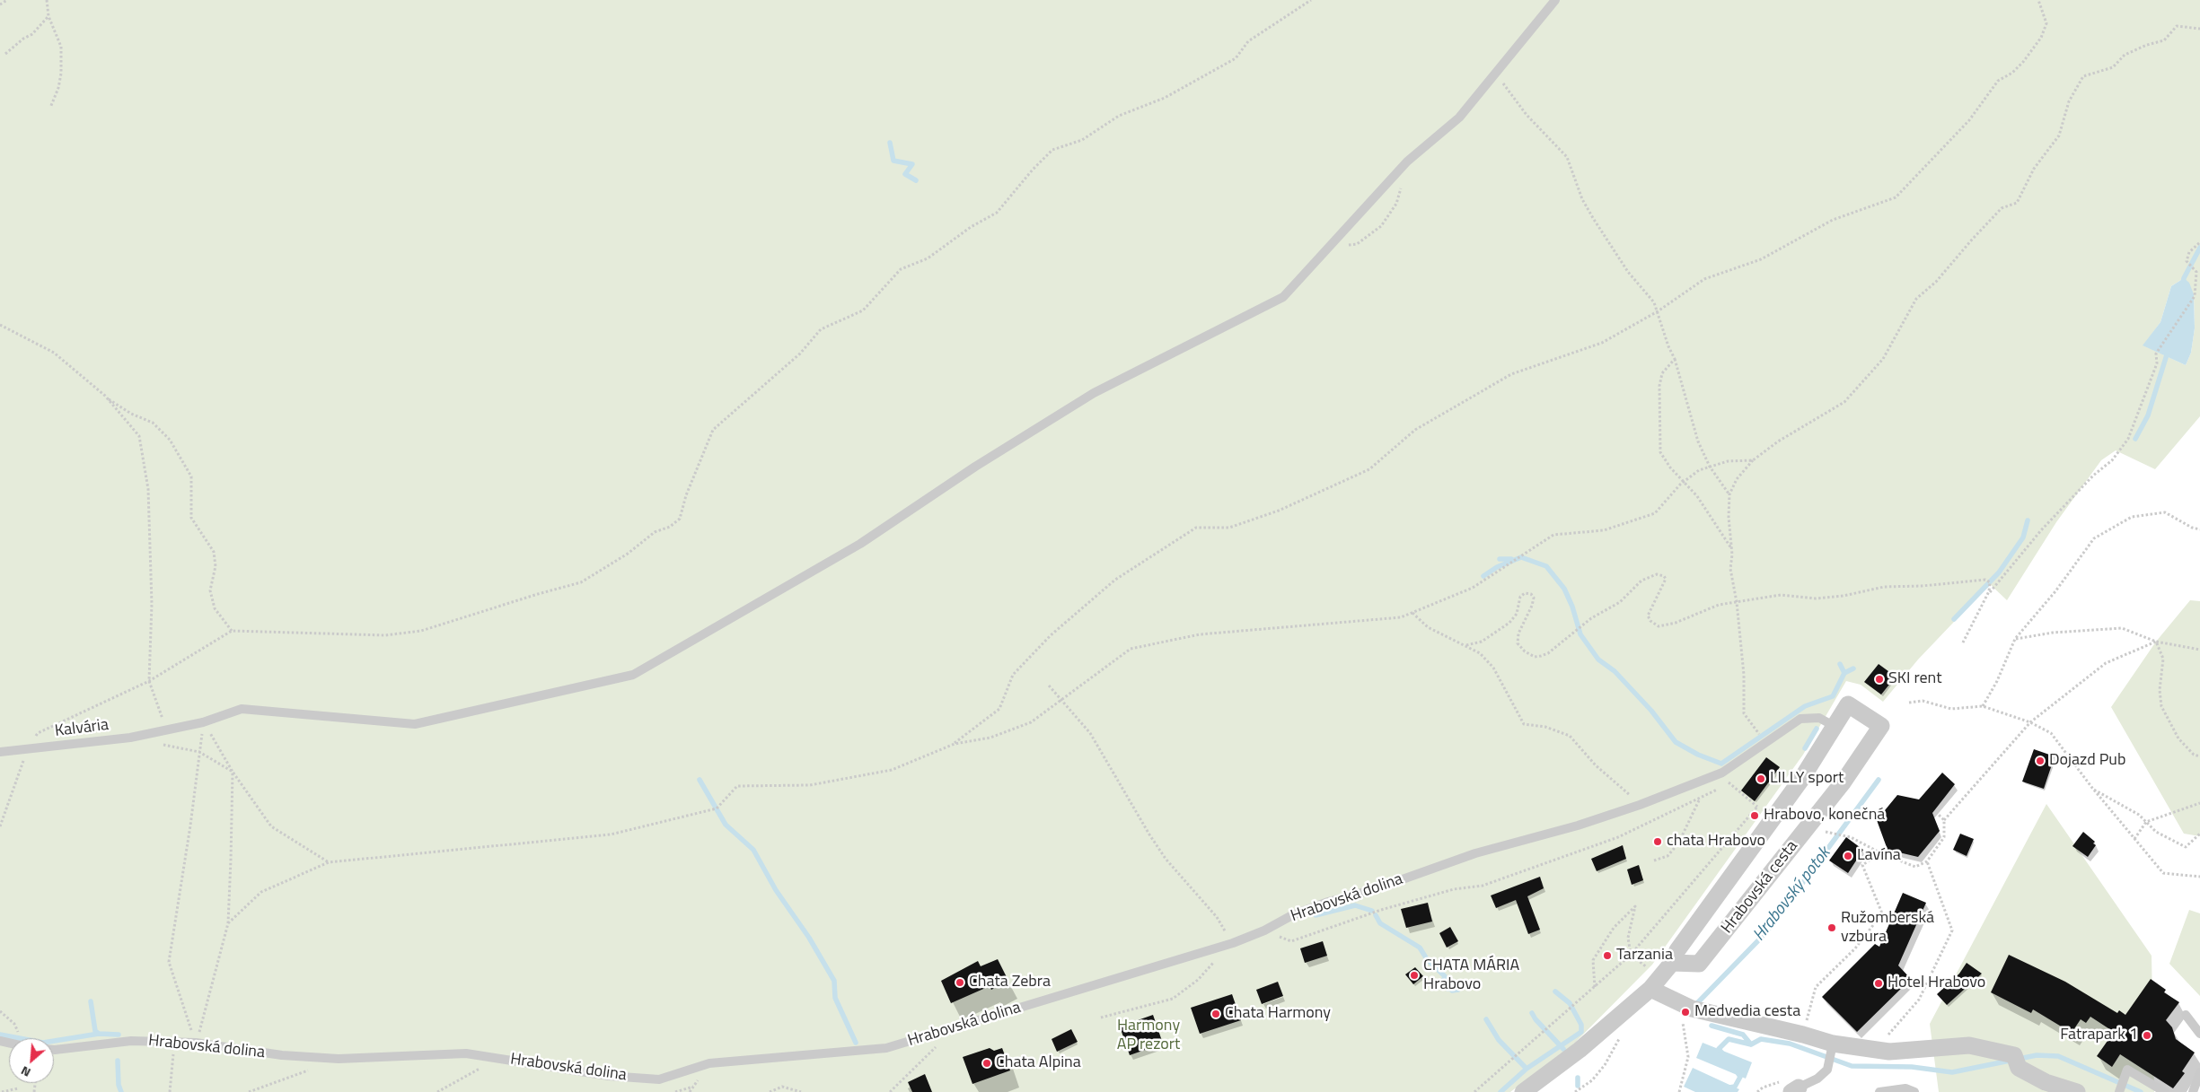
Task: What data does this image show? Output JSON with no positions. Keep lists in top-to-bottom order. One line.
{"streets":{"street":["Hrabovská cesta"],"lane":["Kalvária","Hrabovská dolina"]},"crossings":[["Hrabovská cesta","Hrabovská dolina"]],"water":["Hrabovský potok"],"parks":["Harmony AP rezort"],"places":["SKI rent","Dojazd Pub","LILLY sport","Hrabovo, konečná","chata Hrabovo","Lavína","Ružomberská vzbura","Tarzania","CHATA MÁRIA Hrabovo","Chata Zebra","Hotel Hrabovo","Medvedia cesta","Chata Harmony","Fatrapark 1","Chata Alpina"],"north":"bottom left"}
